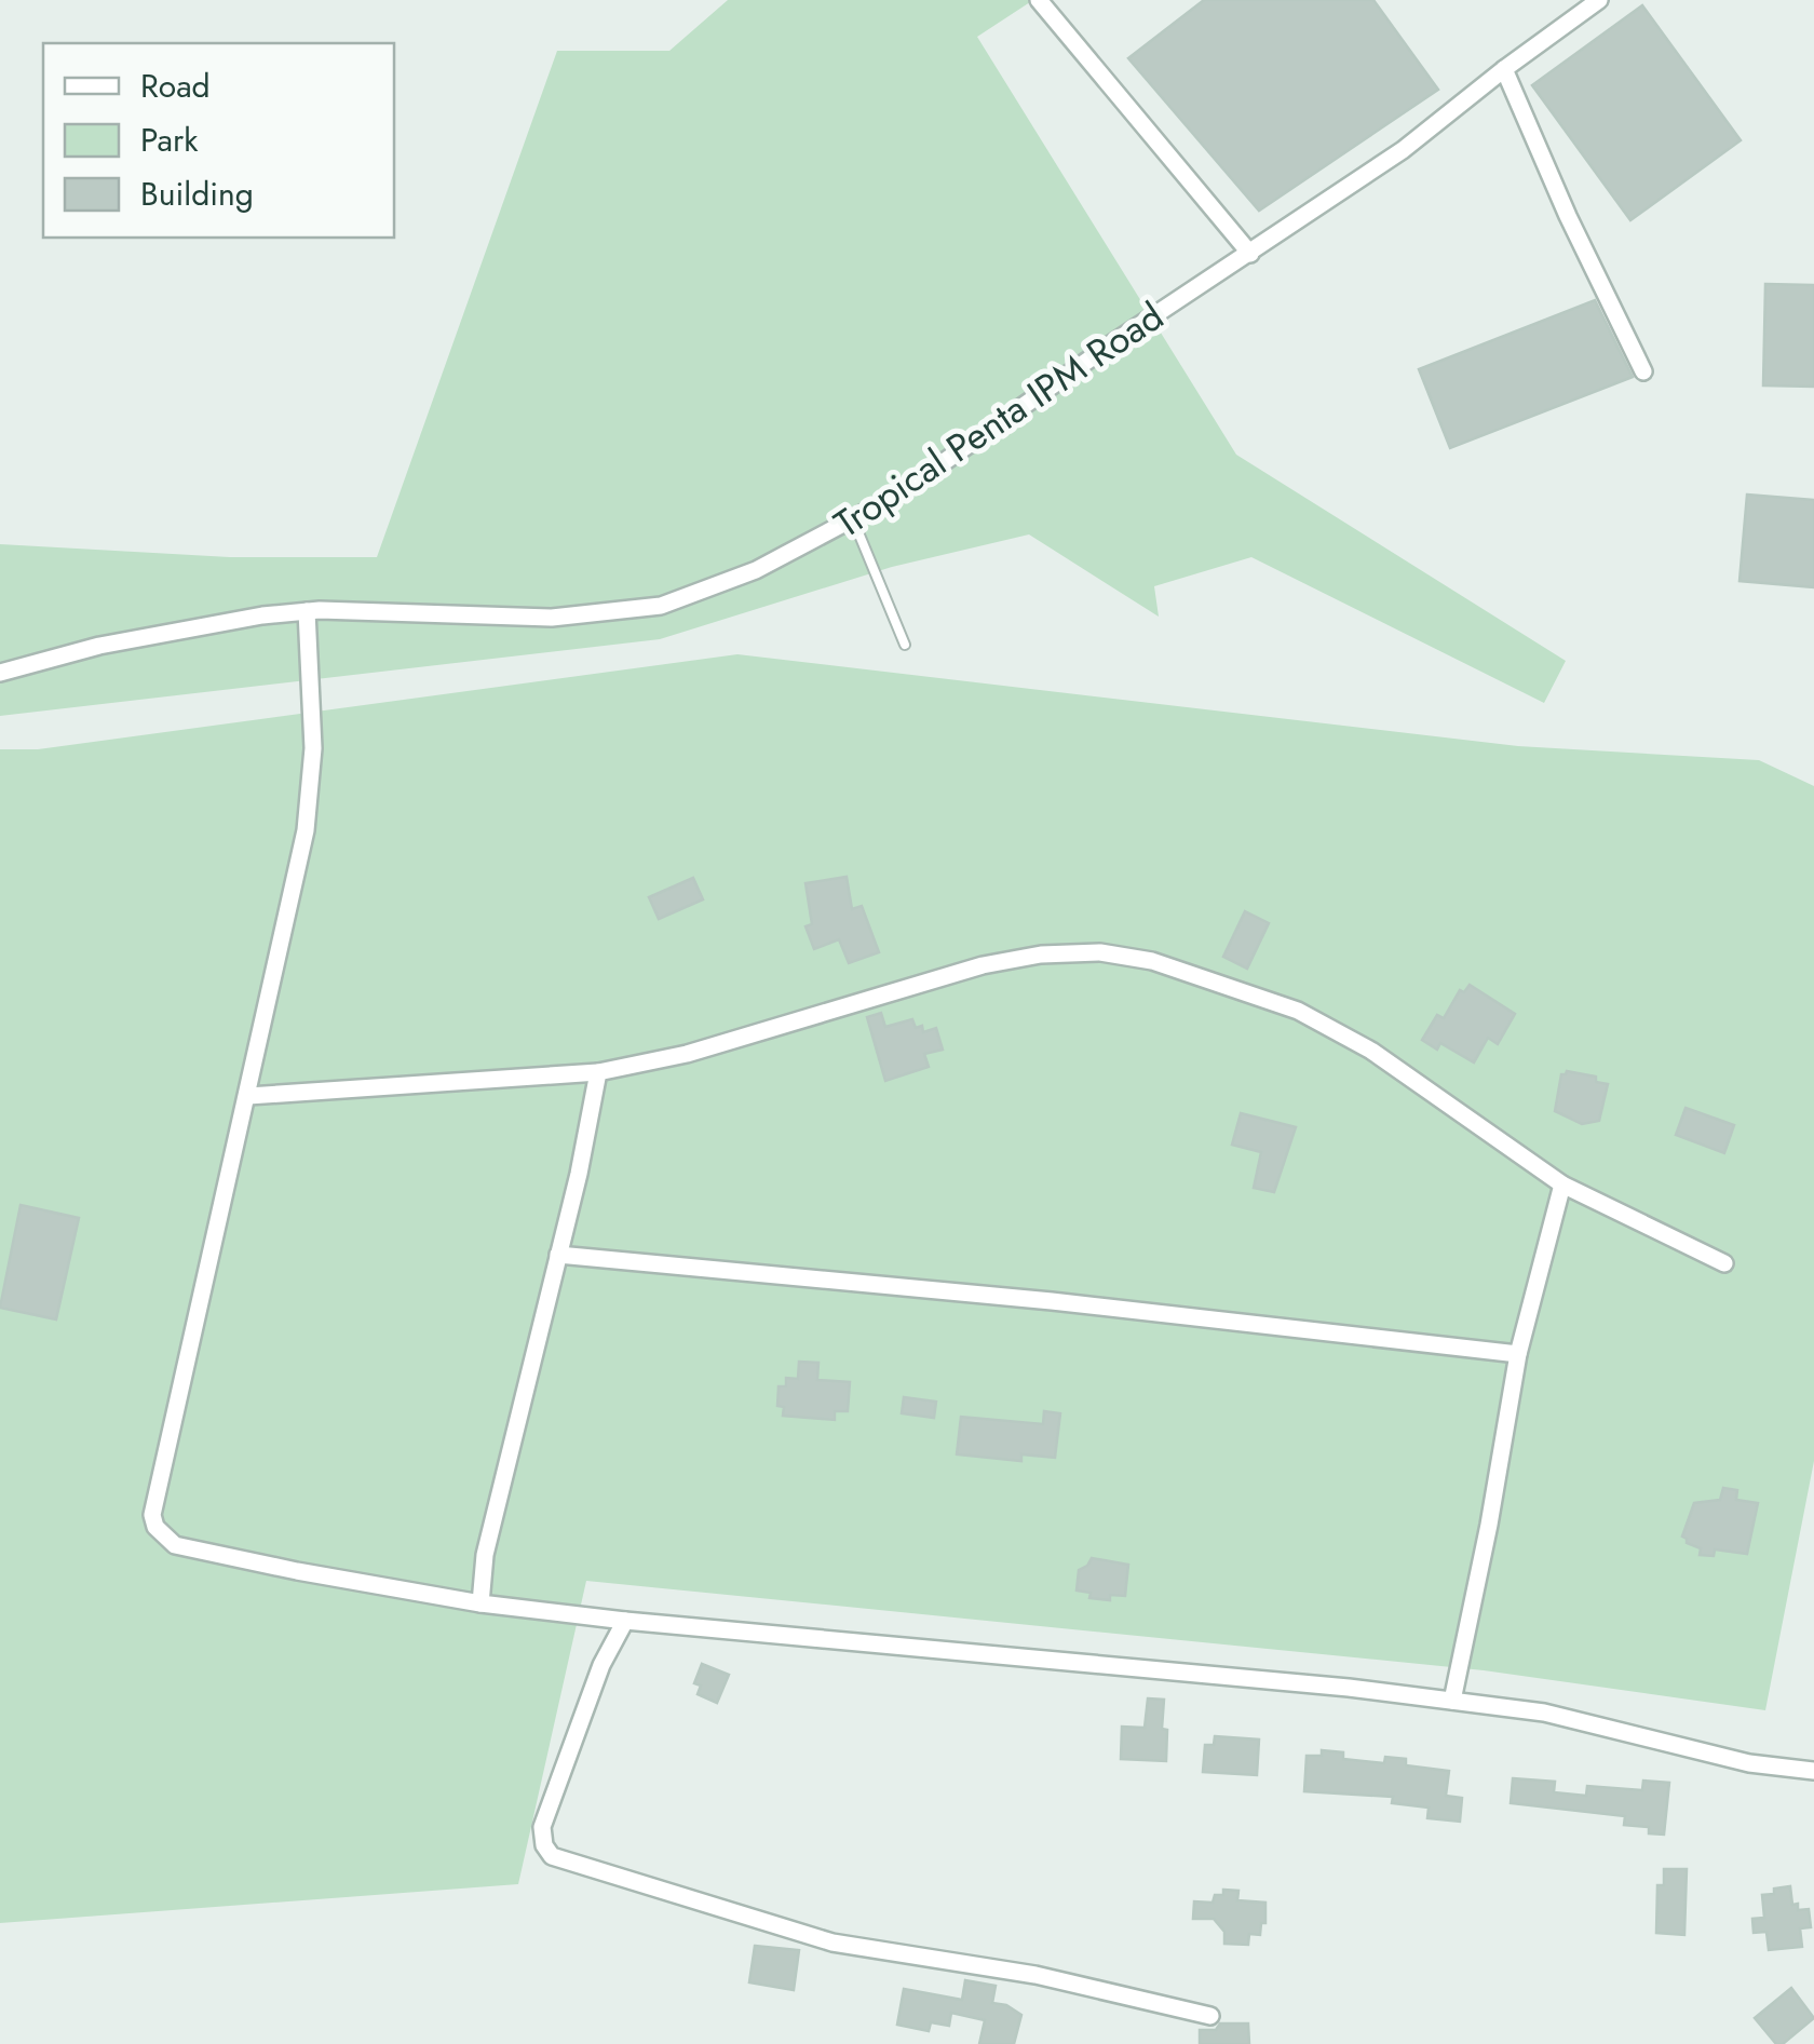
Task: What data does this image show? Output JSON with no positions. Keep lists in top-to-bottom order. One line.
{"streets":{"street":["Tropical Penta IPM Road"]},"legend":["Road","Park","Building"]}
